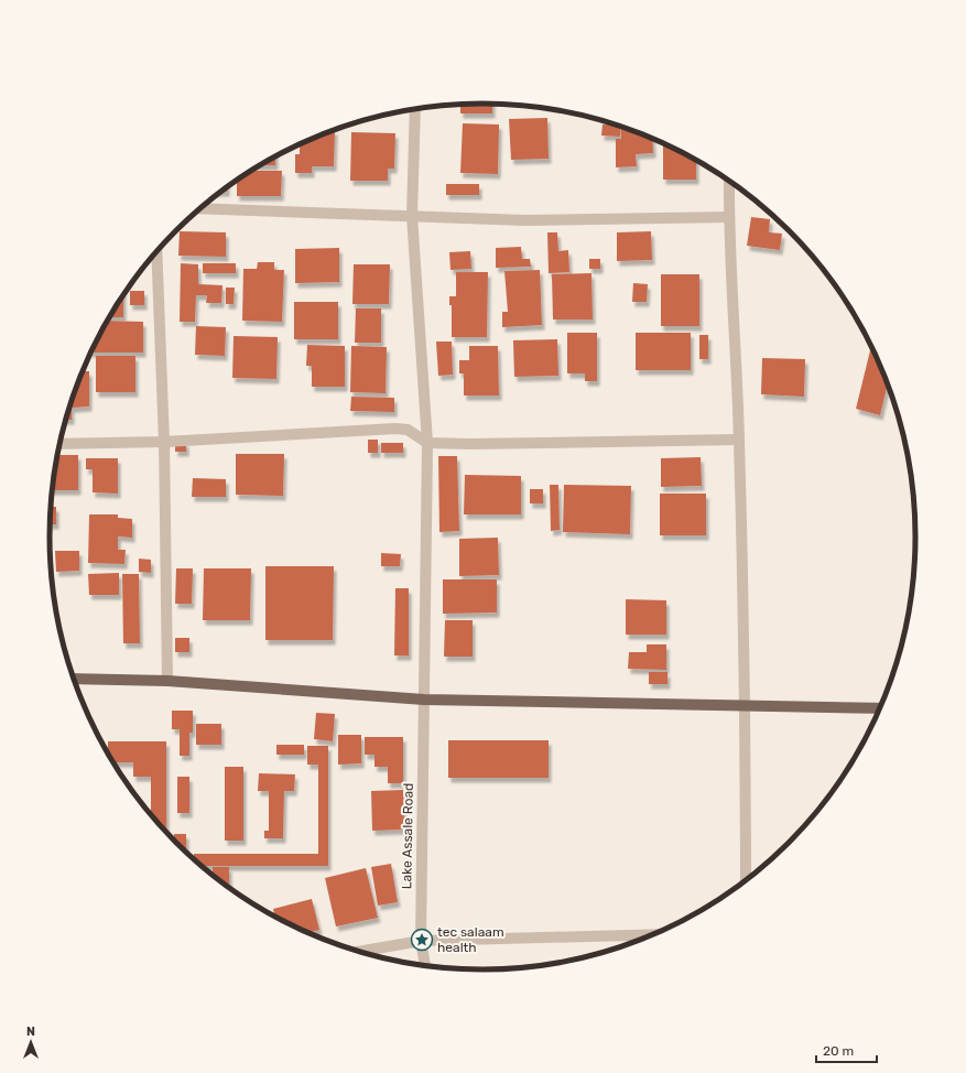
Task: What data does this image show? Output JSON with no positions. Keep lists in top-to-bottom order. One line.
{"streets":{"street":["Lake Assale Road"]},"places":{"place":["tec salaam health"]},"scale_bar":"20 m","north":"top"}
